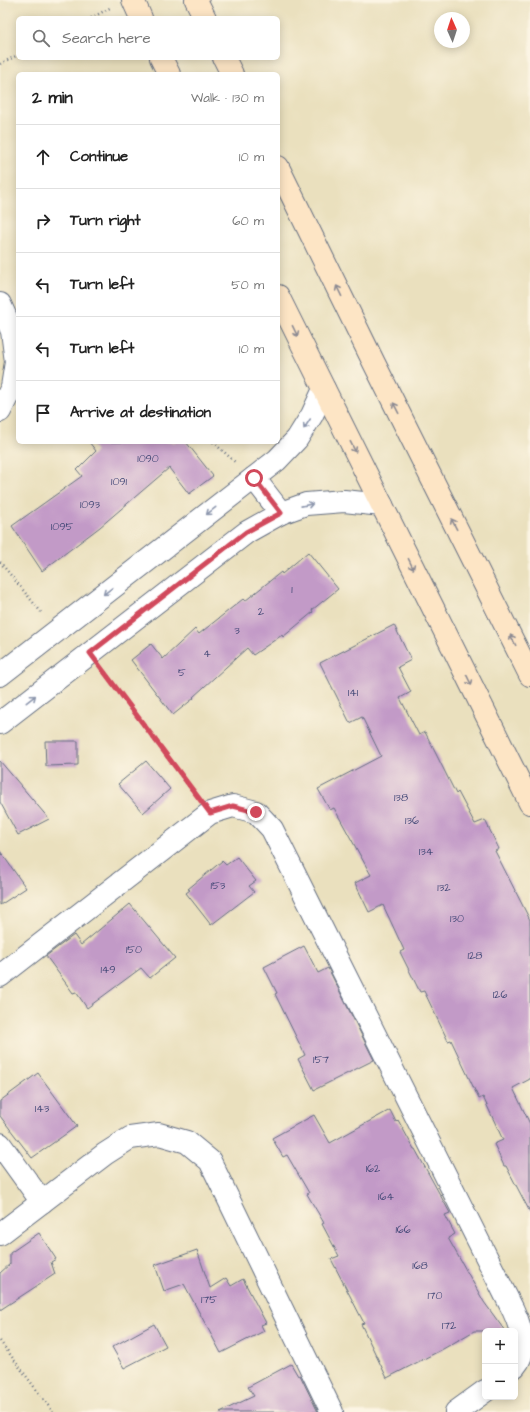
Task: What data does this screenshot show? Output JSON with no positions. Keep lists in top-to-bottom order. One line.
{"house_numbers":["1090","1091","1093","1095","1","2","3","4","5","141","138","136","134","153","132","130","150","128","149","126","157","143","162","164","166","168","170","175","172"],"north":"top","page":{"search":"Search here","heading":["2 min","Walk · 130 m"],"list":[["Continue","10 m"],["Turn right","60 m"],["Turn left","50 m"],["Turn left","10 m"],"Arrive at destination"],"map_buttons":["+","−"]}}
